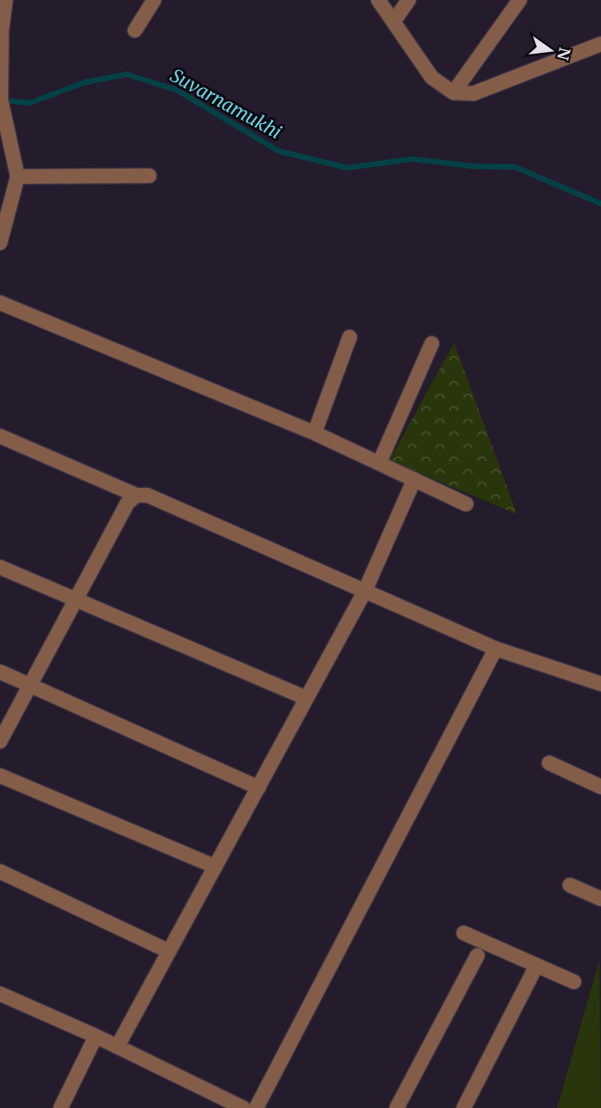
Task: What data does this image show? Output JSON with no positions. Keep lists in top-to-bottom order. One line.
{"water":["Suvarnamukhi"],"north":"right"}
